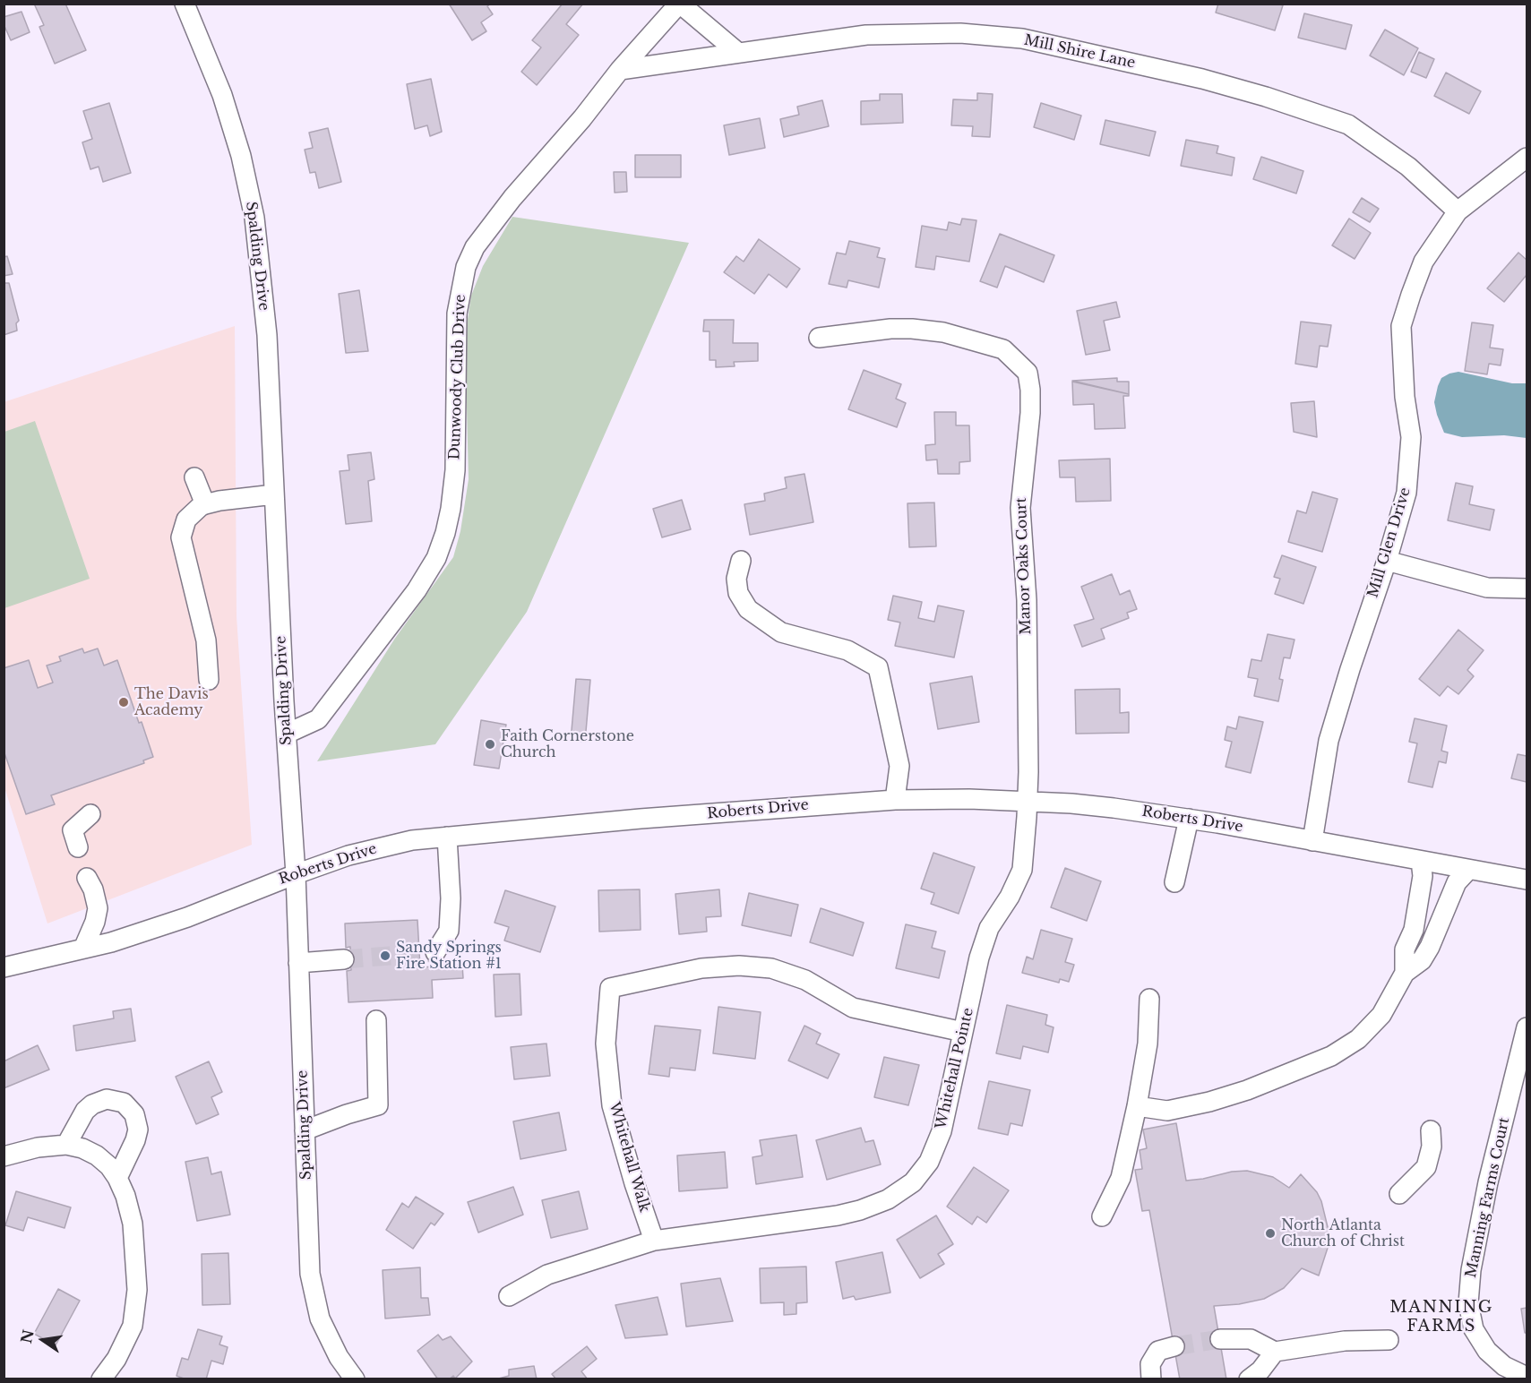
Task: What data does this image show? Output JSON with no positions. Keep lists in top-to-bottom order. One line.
{"streets":{"street":["Mill Shire Lane","Spalding Drive","Dunwoody Club Drive","Mill Glen Drive","Manor Oaks Court","Roberts Drive","Whitehall Pointe","Whitehall Walk","Manning Farms Court"]},"crossings":[["Mill Shire Lane","Dunwoody Club Drive"],["Mill Shire Lane","Mill Glen Drive"],["Spalding Drive","Dunwoody Club Drive"],["Spalding Drive","Roberts Drive"],["Mill Glen Drive","Roberts Drive"],["Manor Oaks Court","Roberts Drive"],["Manor Oaks Court","Whitehall Pointe"],["Roberts Drive","Whitehall Pointe"],["Whitehall Pointe","Whitehall Walk"]],"districts":["MANNING FARMS"],"places":["The Davis Academy","Faith Cornerstone Church","Sandy Springs Fire Station #1","North Atlanta Church of Christ"],"north":"left"}
